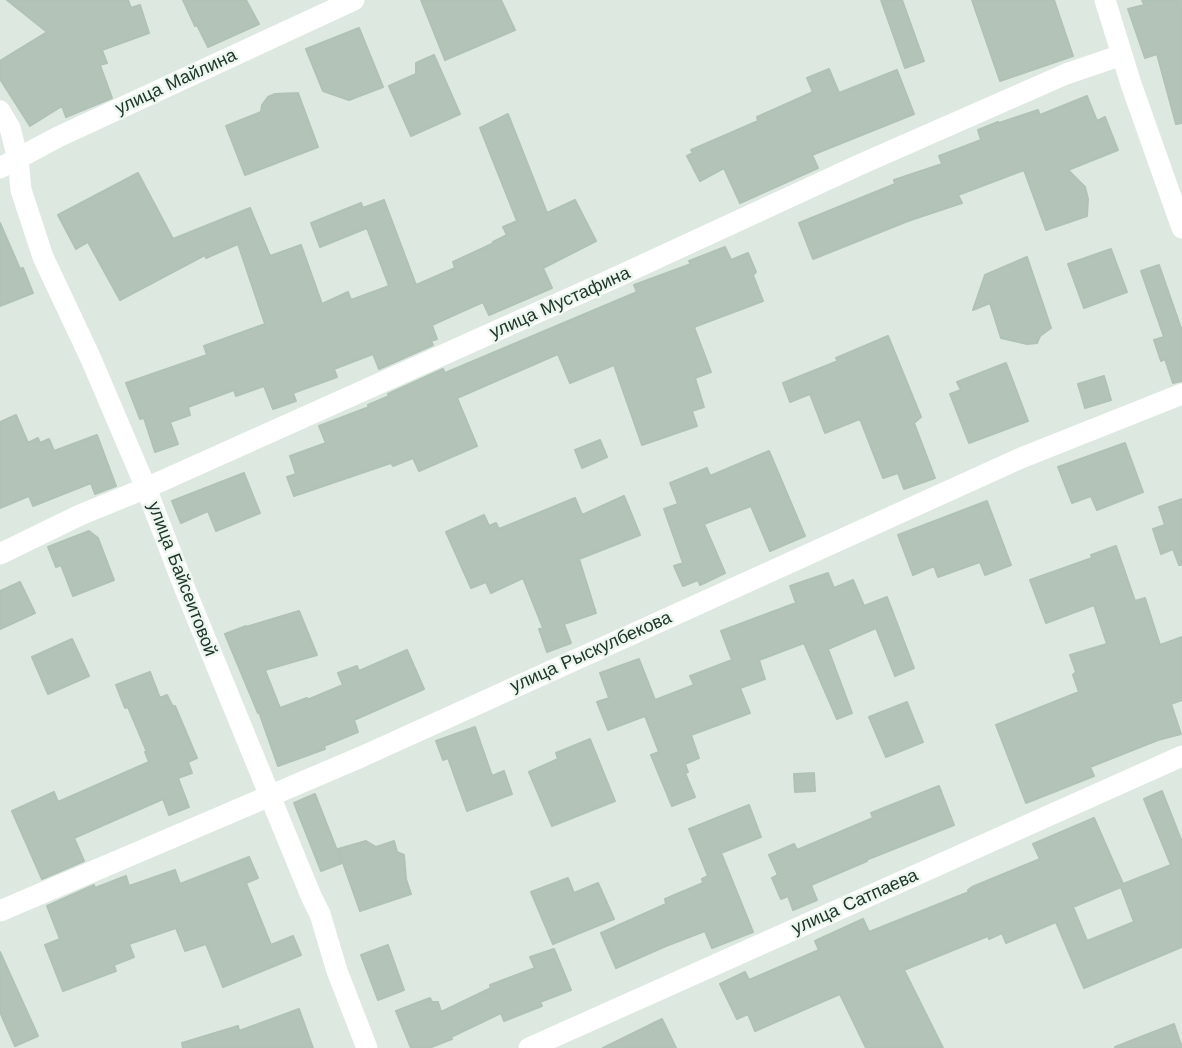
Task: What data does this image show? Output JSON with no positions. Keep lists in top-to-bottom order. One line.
{"streets":{"street":["улица Майлина","улица Мустафина","улица Байсеитовой","улица Рыскулбекова","улица Сатпаева"]},"crossings":[["улица Майлина","улица Байсеитовой"],["улица Мустафина","улица Байсеитовой"],["улица Байсеитовой","улица Рыскулбекова"]]}
